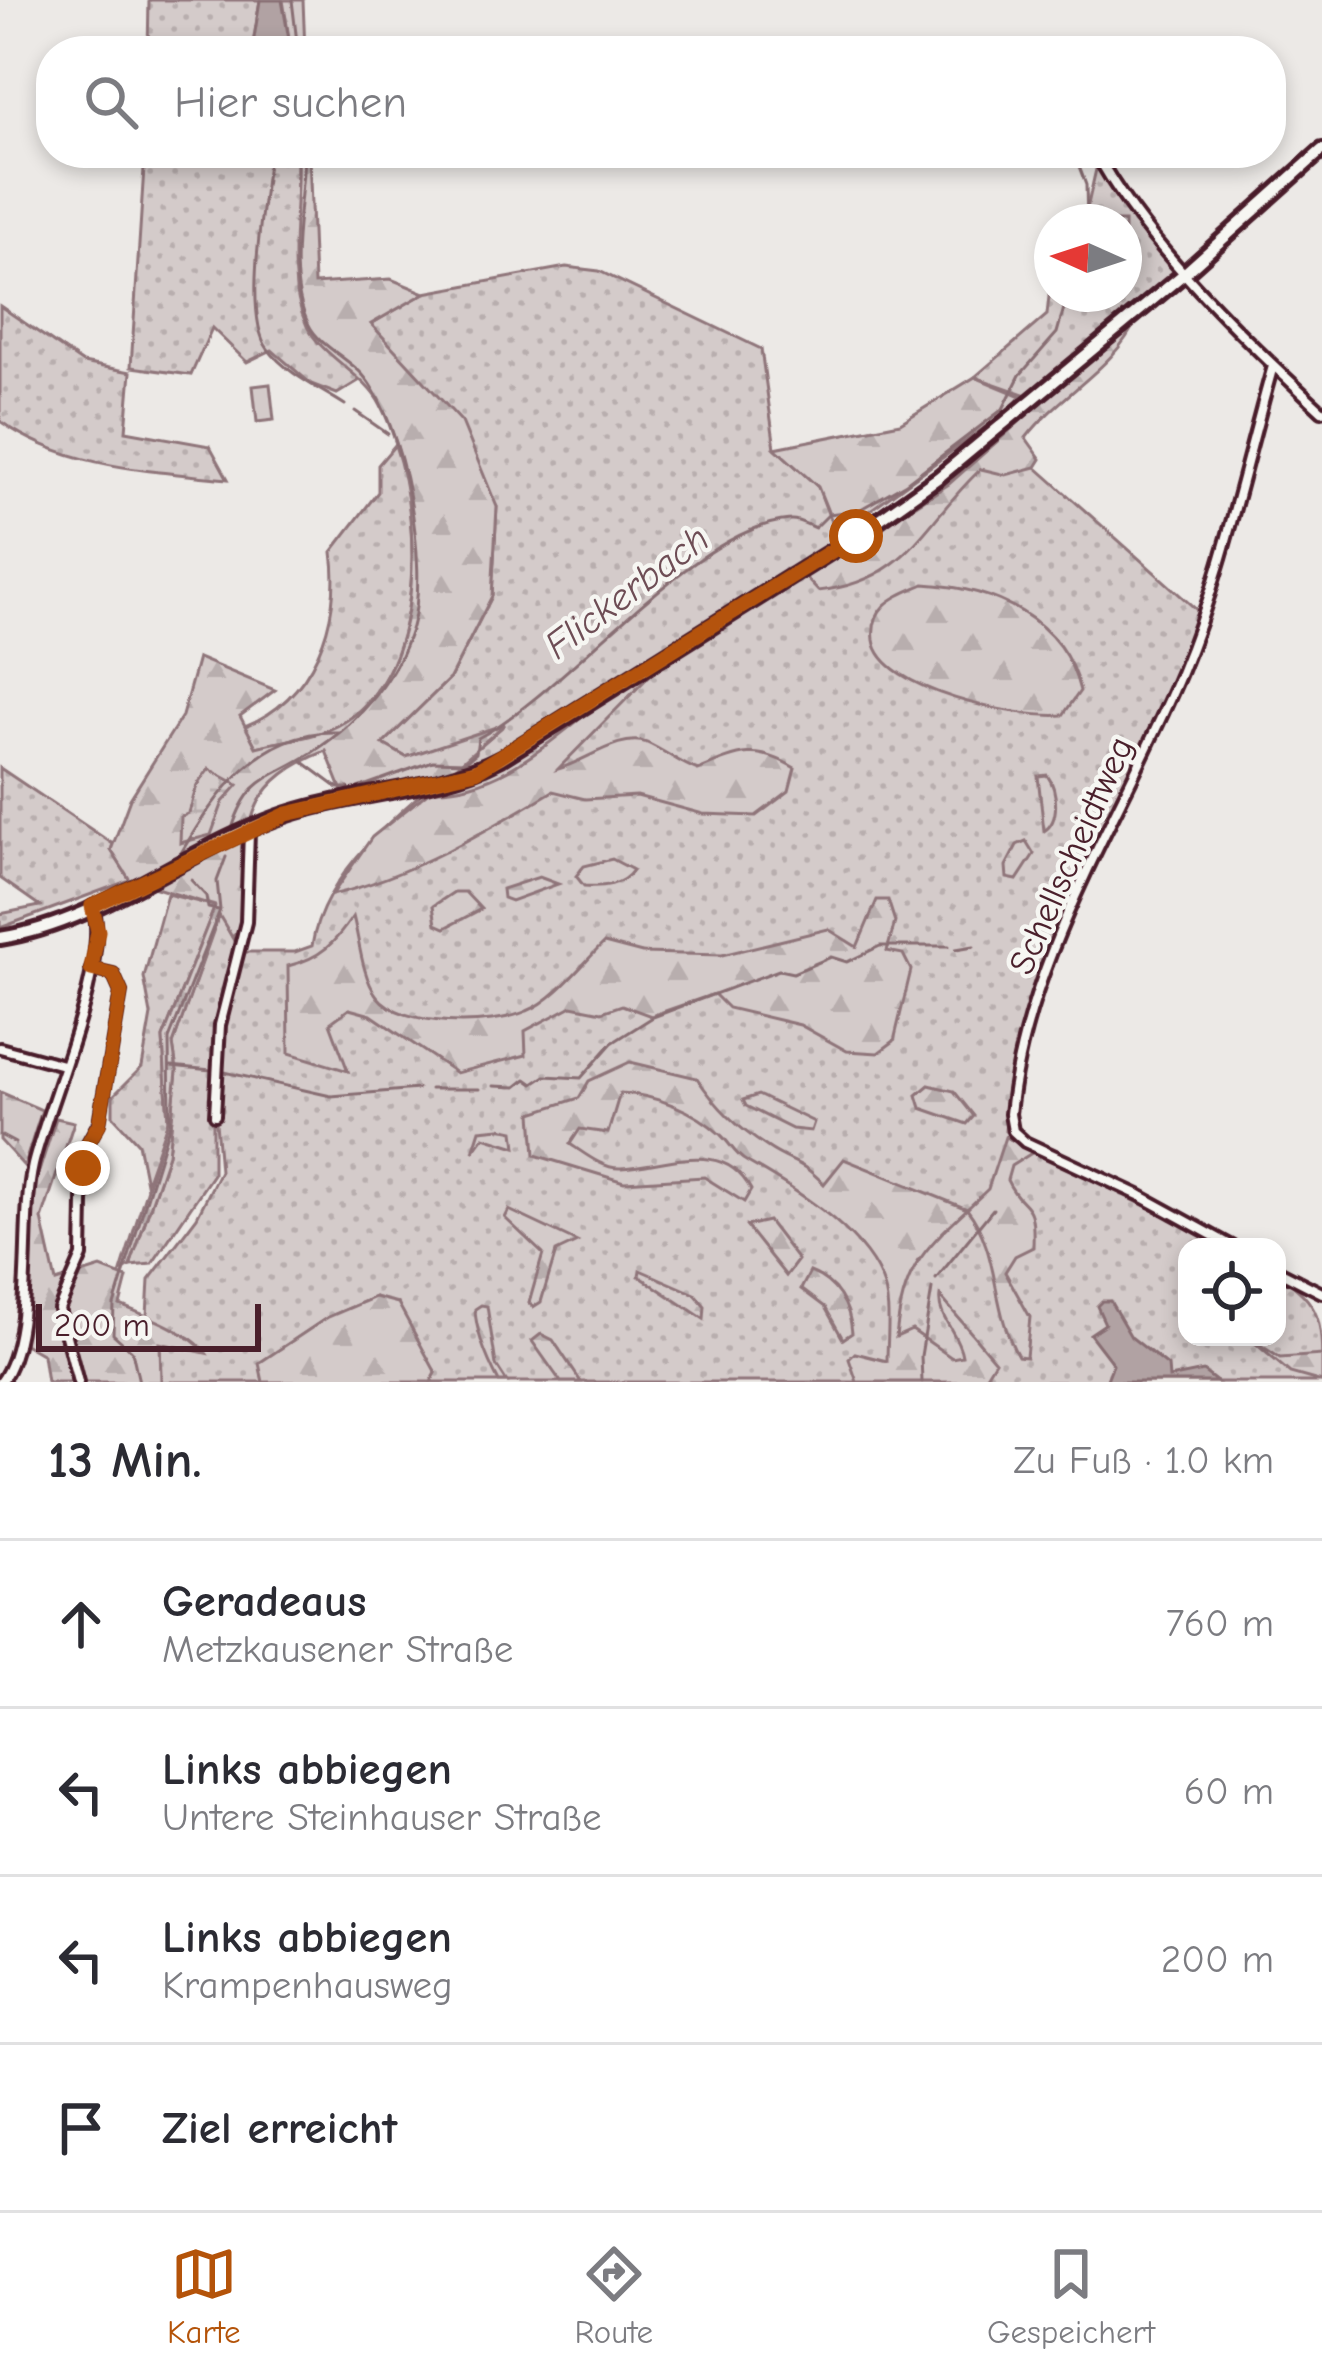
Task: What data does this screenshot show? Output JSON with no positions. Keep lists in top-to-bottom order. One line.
{"streets":{"street":["Schellscheidtweg"]},"water":["Flickerbach"],"scale_bar":"200 m","north":"left","page":{"search":"Hier suchen","scale":"200 m","heading":["13 Min.","Zu Fuß · 1.0 km"],"list":[["Geradeaus","Metzkausener Straße","760 m"],["Links abbiegen","Untere Steinhauser Straße","60 m"],["Links abbiegen","Krampenhausweg","200 m"],"Ziel erreicht"],"nav":["Karte","Route","Gespeichert"]}}
